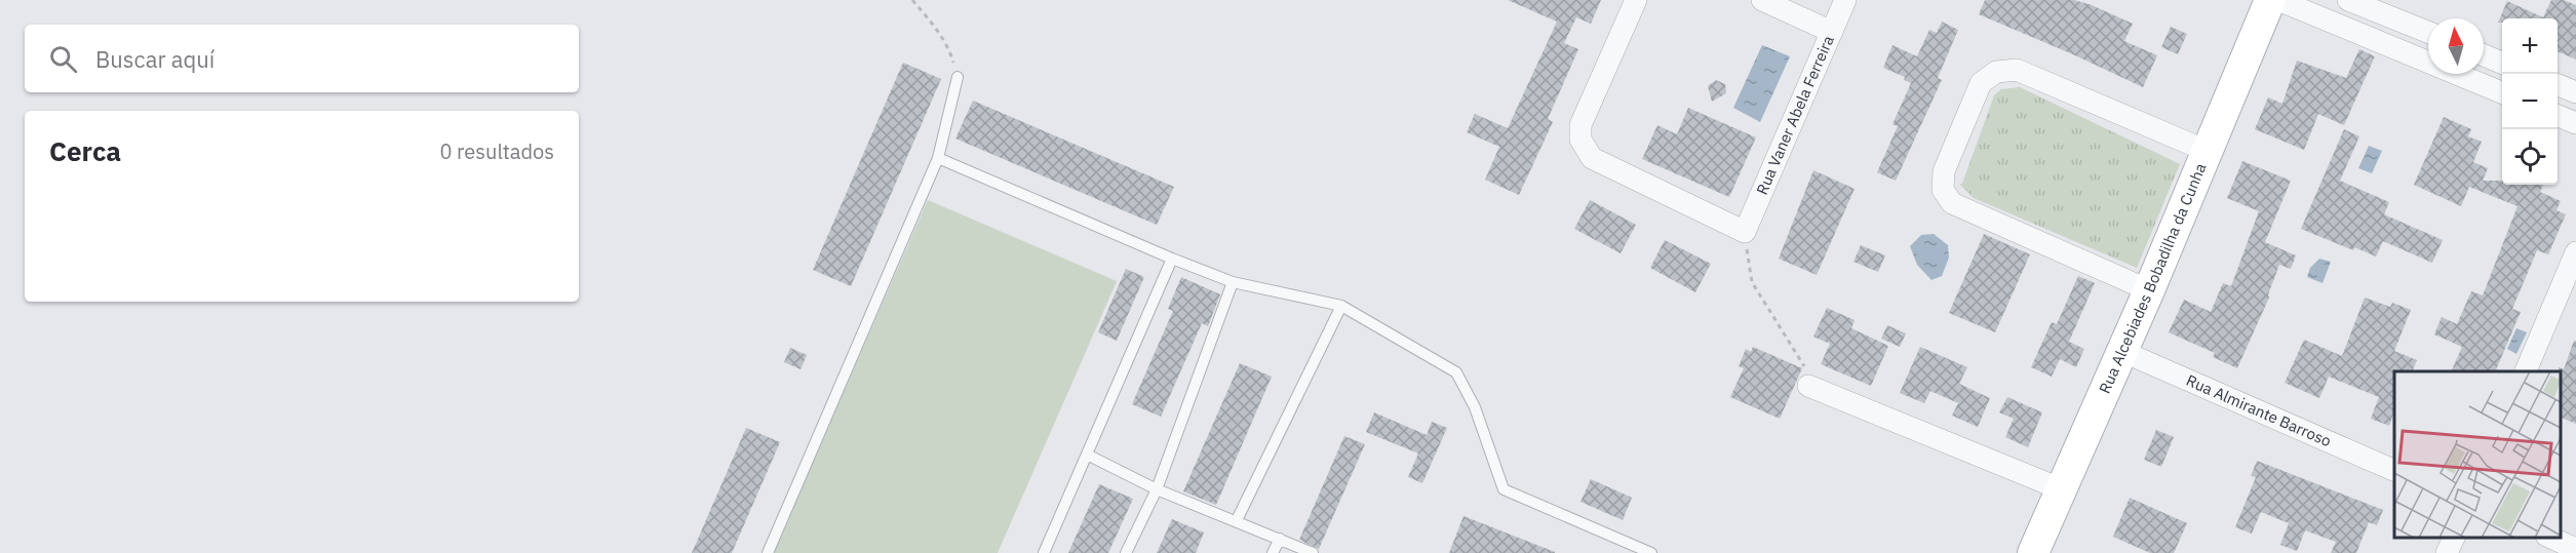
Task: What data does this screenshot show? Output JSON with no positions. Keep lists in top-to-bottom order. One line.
{"streets":{"street":["Rua Vaner Abela Ferreira","Rua Alcebiades Bobadilha da Cunha","Rua Almirante Barroso"]},"crossings":[["Rua Alcebiades Bobadilha da Cunha","Rua Almirante Barroso"]],"north":"top","page":{"map_buttons":["+","−"],"search":"Buscar aquí","heading":["Cerca","0 resultados"]}}
